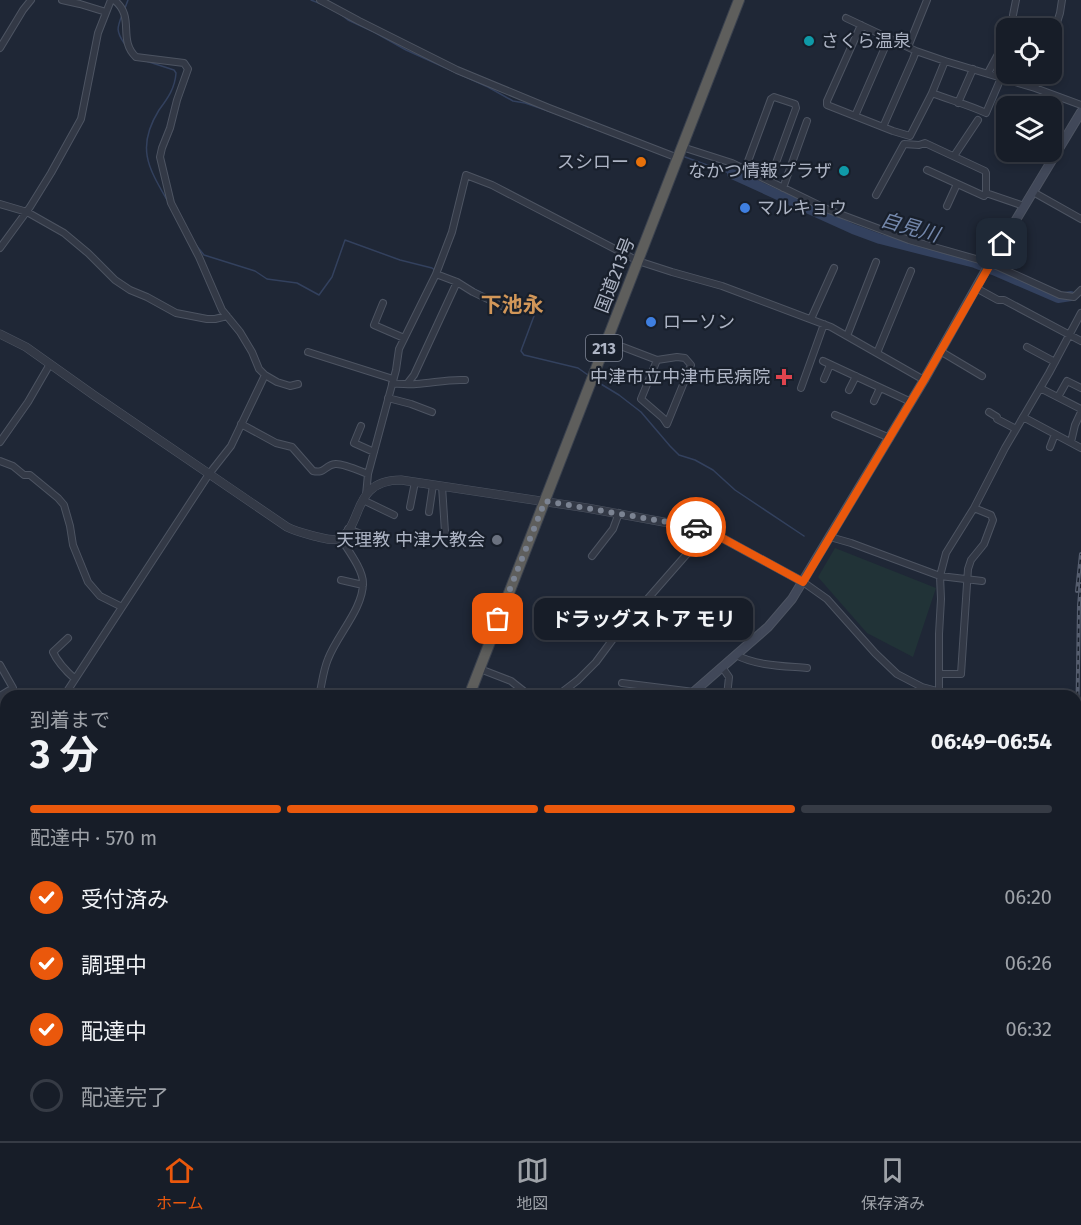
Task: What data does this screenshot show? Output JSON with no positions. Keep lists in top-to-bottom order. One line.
{"streets":{"highway":["国道213号","213"]},"districts":["下池永"],"water":["自見川"],"places":{"other":["さくら温泉","スシロー","なかつ情報プラザ","マルキョウ","ローソン","天理教 中津大教会","ドラッグストア モリ"],"health":["中津市立中津市民病院"]},"page":{"bubble":"ドラッグストア モリ","heading":["3 分","到着まで","06:49–06:54"],"bar":"配達中 · 570 m","list":[["受付済み","06:20"],["調理中","06:26"],["配達中","06:32"],"配達完了"],"tabs":["ホーム","地図","保存済み"]}}
